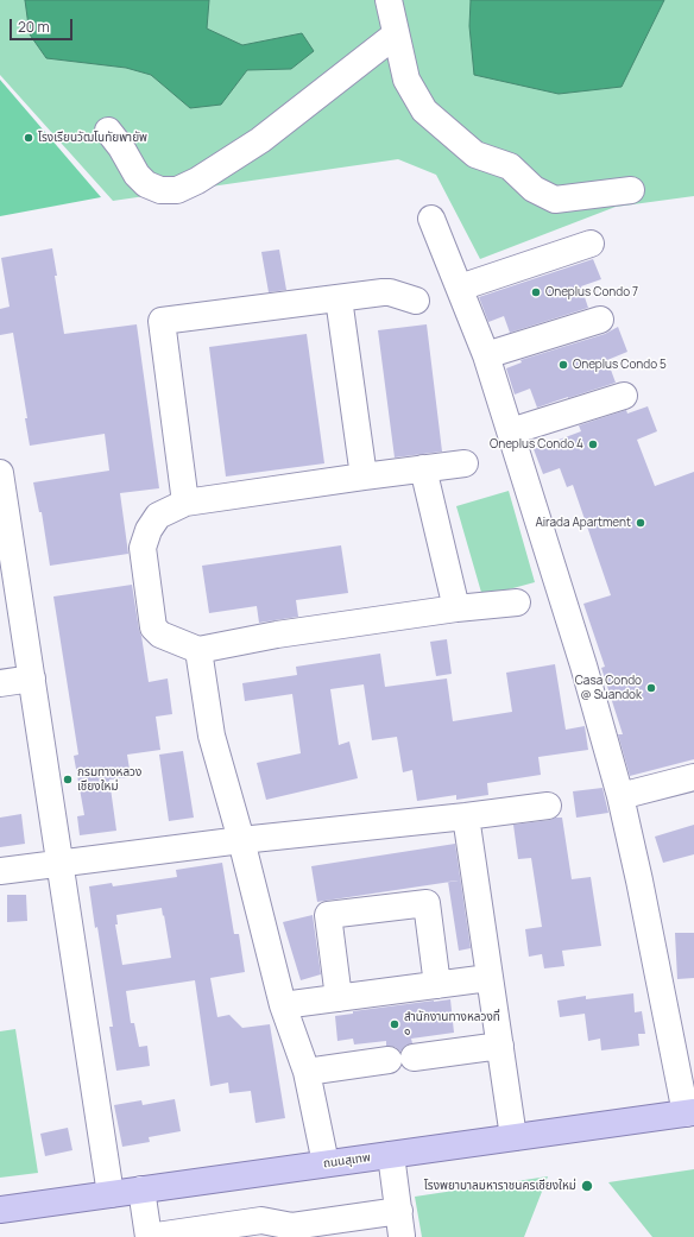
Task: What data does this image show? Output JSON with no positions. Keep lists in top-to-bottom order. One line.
{"streets":{"main road":["ถนนสุเทพ"]},"places":["โรงเรียนวัฒโนทัยพายัพ","Oneplus Condo 7","Oneplus Condo 5","Oneplus Condo 4","Airada Apartment","Casa Condo @ Suandok","กรมทางหลวง เชียงใหม่","สำนักงานทางหลวงที่ ๑","โรงพยาบาลมหาราชนครเชียงใหม่"],"scale_bar":"20 m"}
